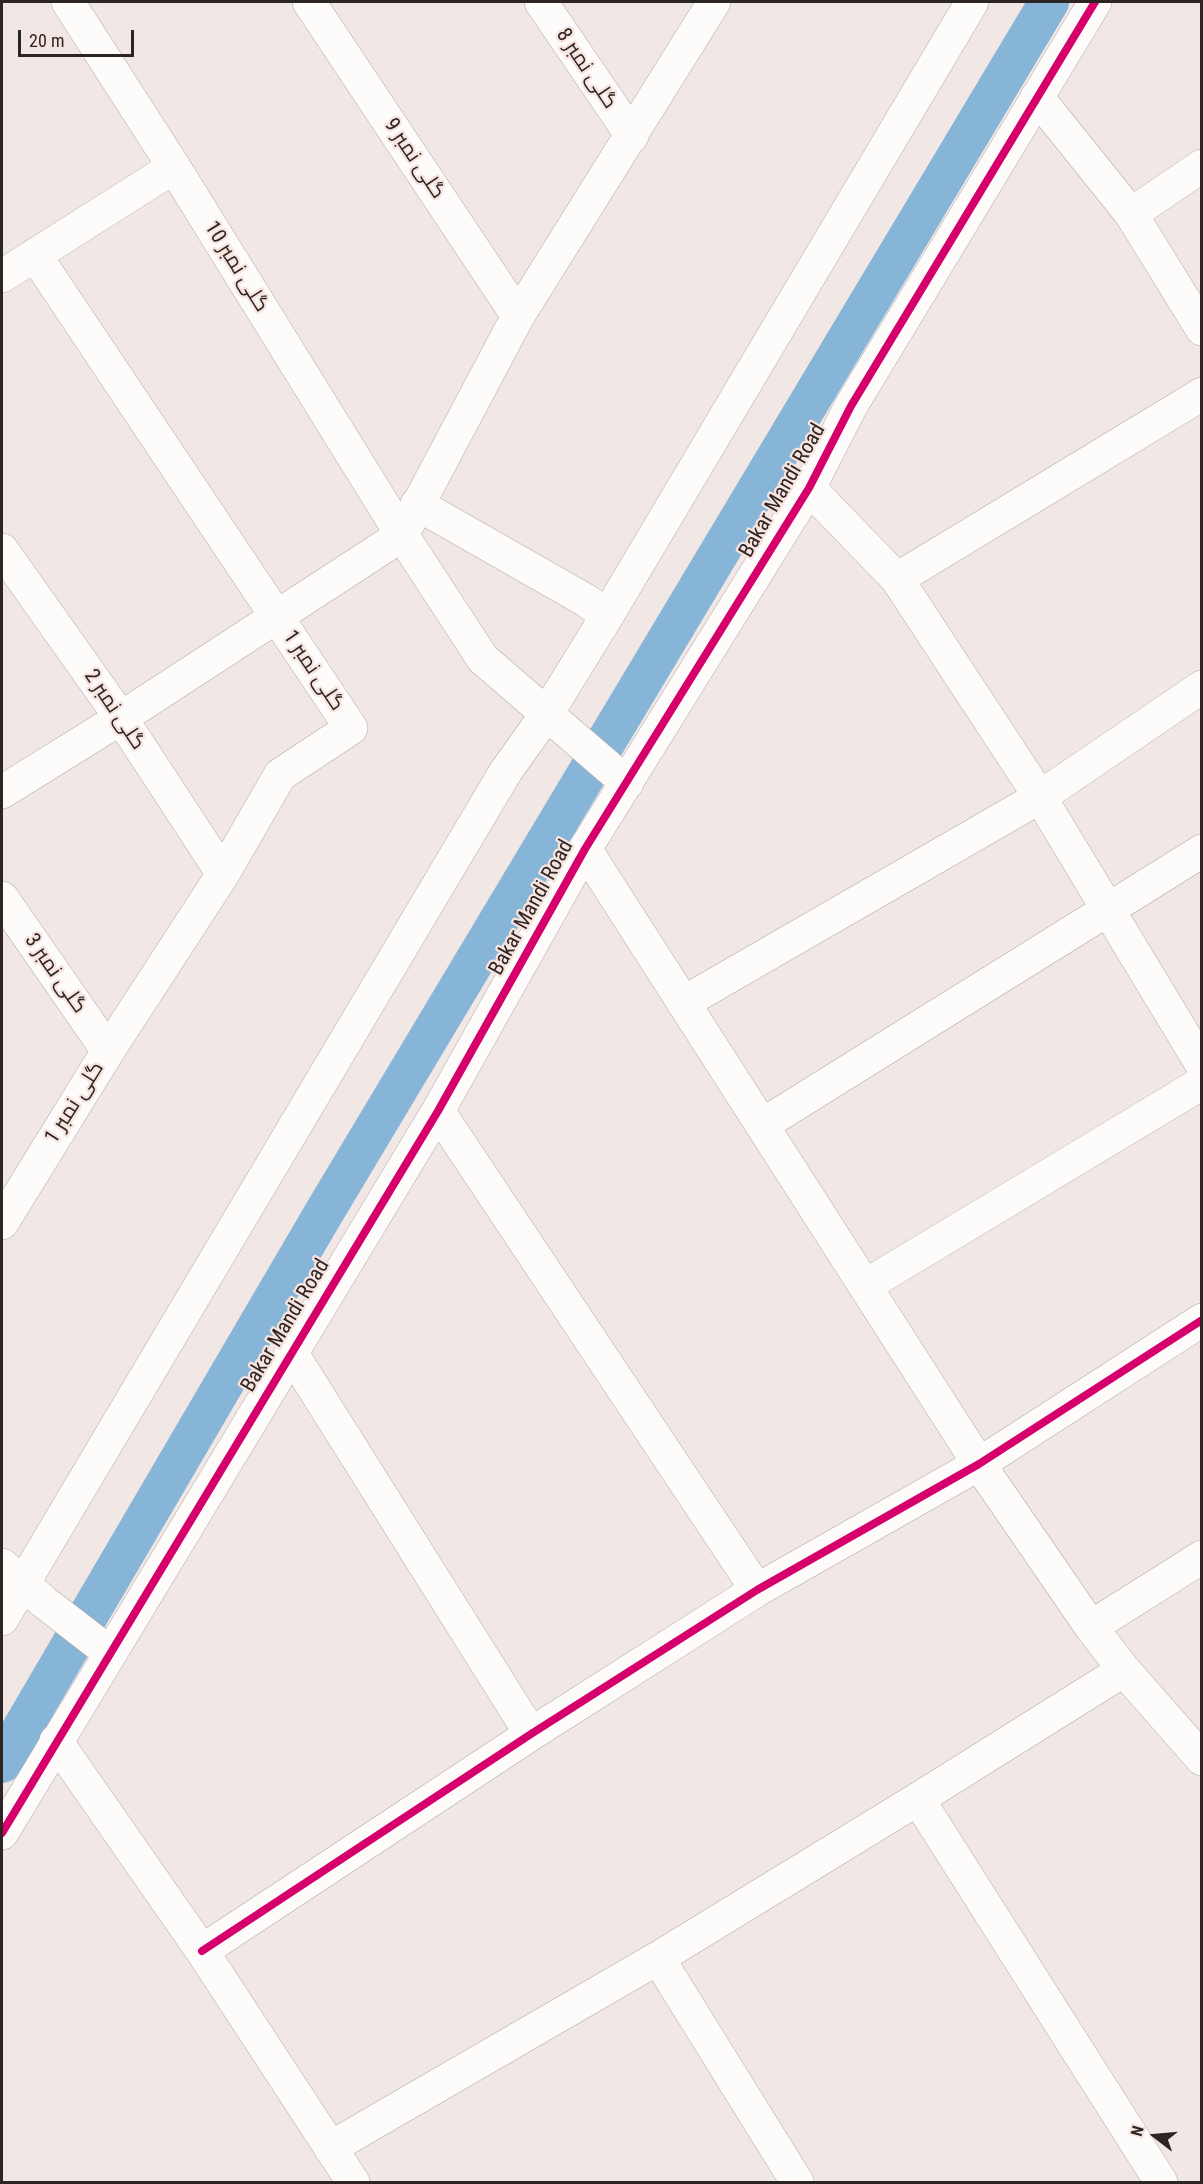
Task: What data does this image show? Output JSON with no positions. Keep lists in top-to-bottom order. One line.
{"streets":{"street":["گلی نمبر 8","گلی نمبر 9","گلی نمبر 10","Bakar Mandi Road","گلی نمبر 1","گلی نمبر 2","گلی نمبر 3"]},"crossings":[["گلی نمبر 10","Bakar Mandi Road"],["گلی نمبر 1","گلی نمبر 2"],["گلی نمبر 1","گلی نمبر 3"]],"scale_bar":"20 m","north":"left"}
